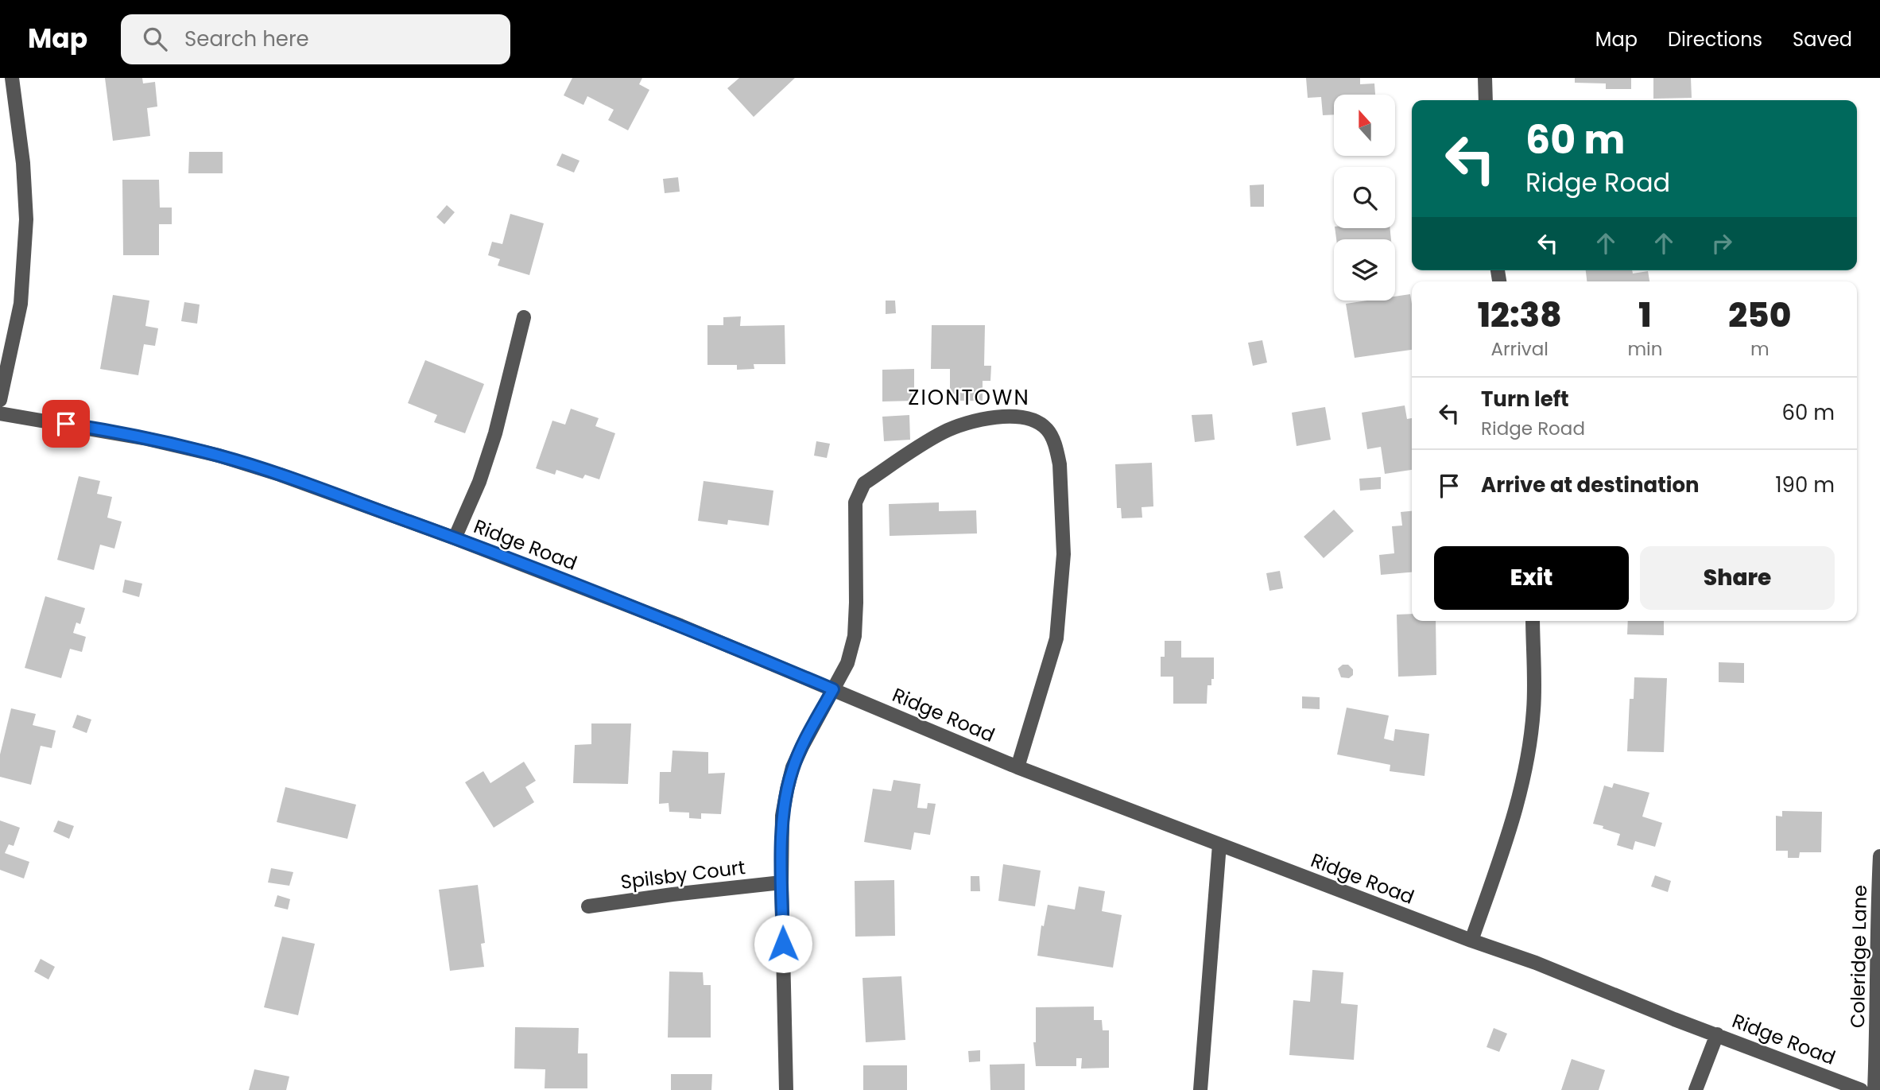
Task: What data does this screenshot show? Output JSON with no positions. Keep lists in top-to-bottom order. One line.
{"streets":{"street":["Ridge Road","Spilsby Court","Coleridge Lane"]},"districts":["ZIONTOWN"],"north":"top","page":{"header":"Map","search":"Search here","nav":["Map","Directions","Saved"],"turn":["60 m","Ridge Road"],"eta":["12:38","Arrival","1","min","250","m"],"list":[{"name":"Turn left","note":"Ridge Road","value":"60 m"},{"name":"Arrive at destination","value":"190 m"}],"buttons":["Exit","Share"]}}
